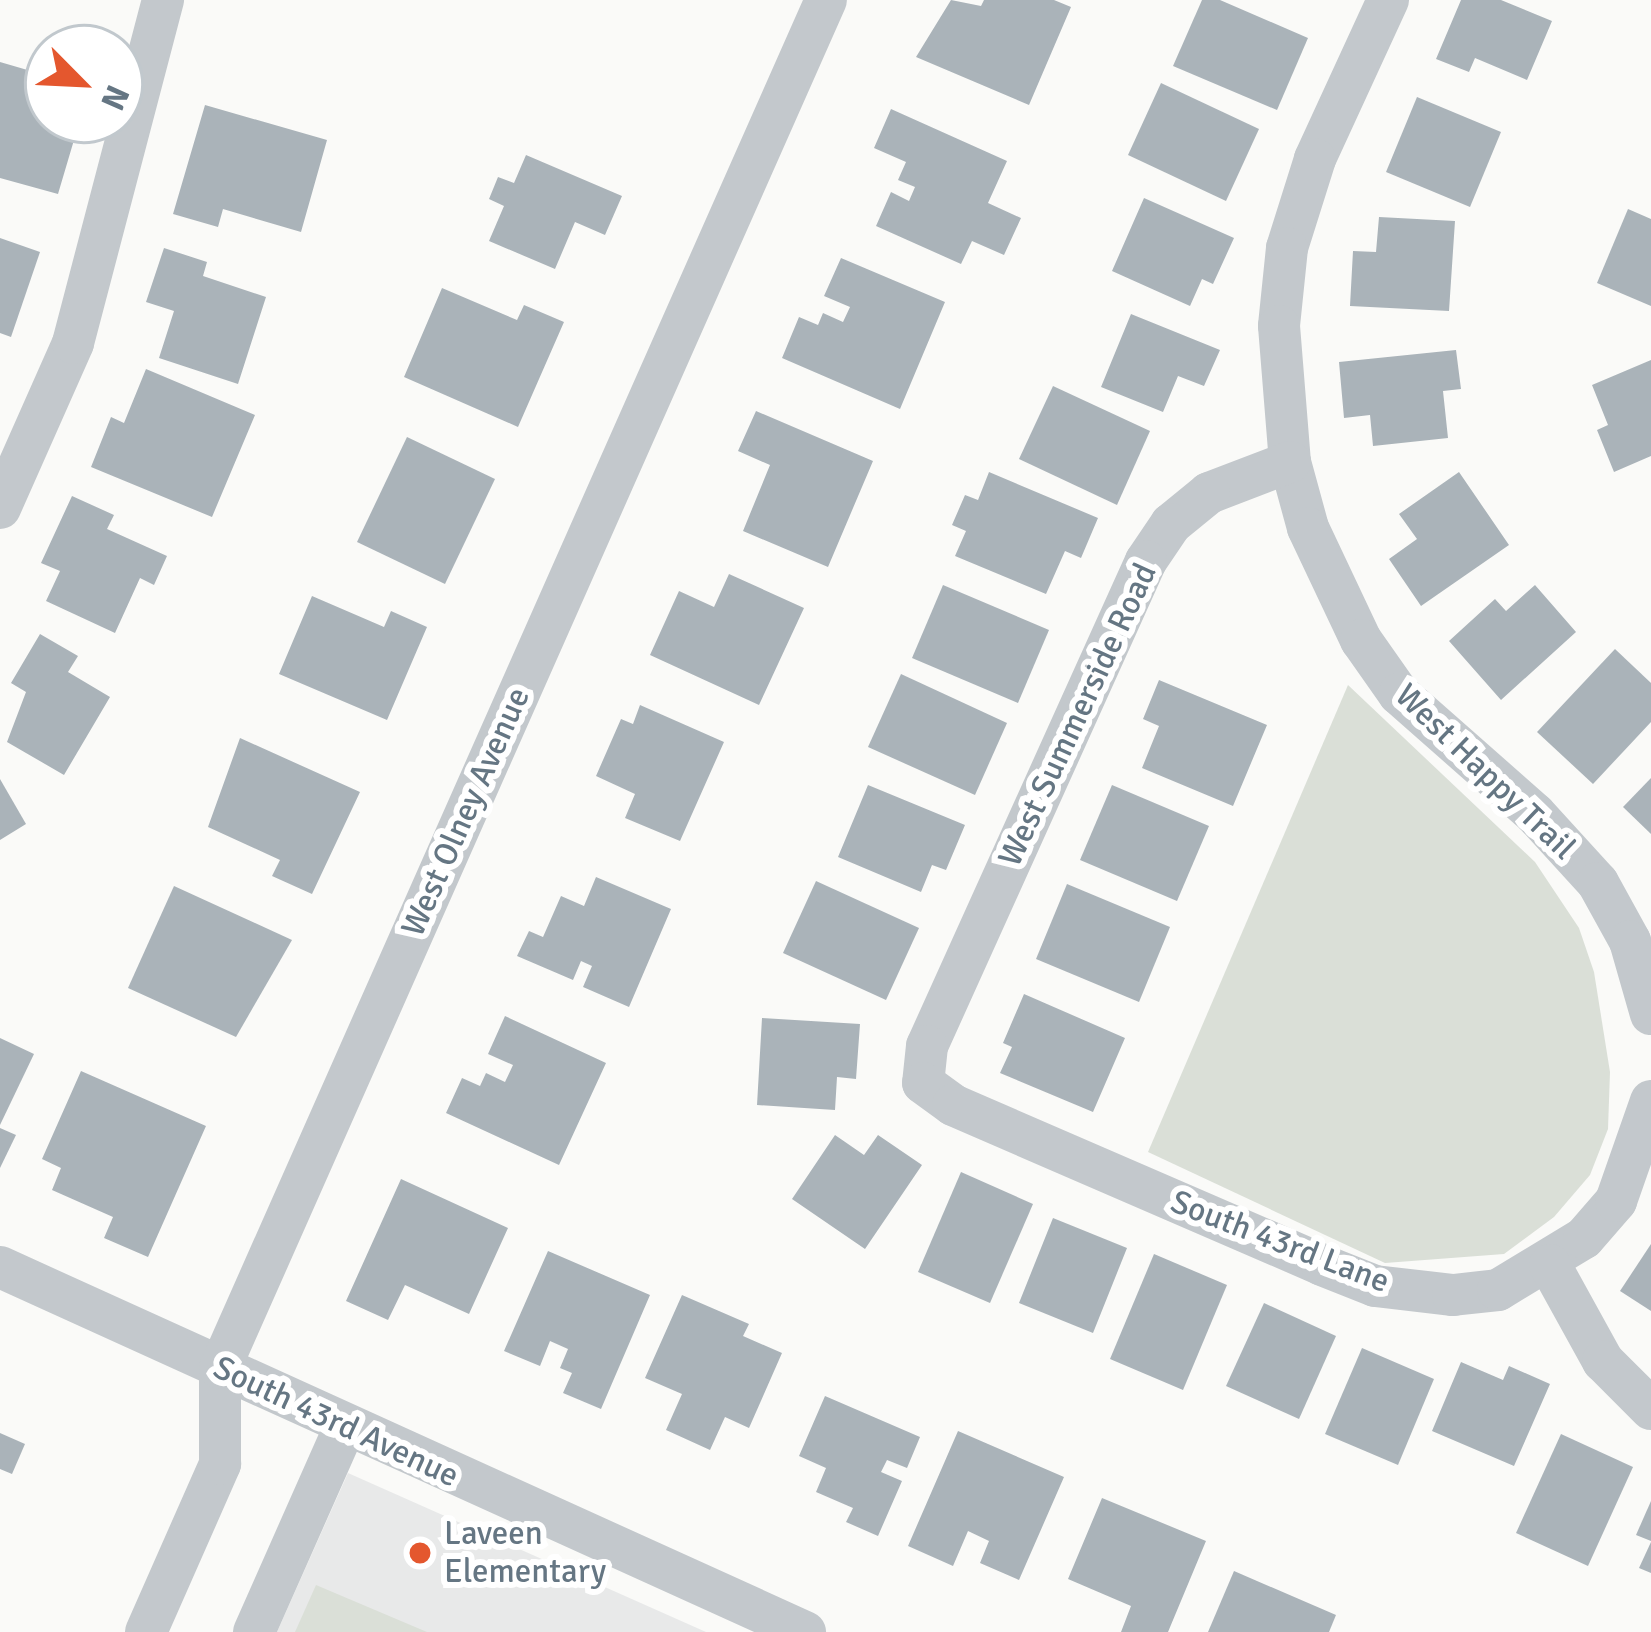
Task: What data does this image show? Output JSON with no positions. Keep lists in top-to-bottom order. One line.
{"streets":{"street":["West Summerside Road","West Happy Trail","West Olney Avenue","South 43rd Lane","South 43rd Avenue"]},"crossings":[["West Summerside Road","West Happy Trail"],["West Summerside Road","South 43rd Lane"],["West Olney Avenue","South 43rd Avenue"]],"places":["Laveen Elementary"],"north":"bottom right"}
